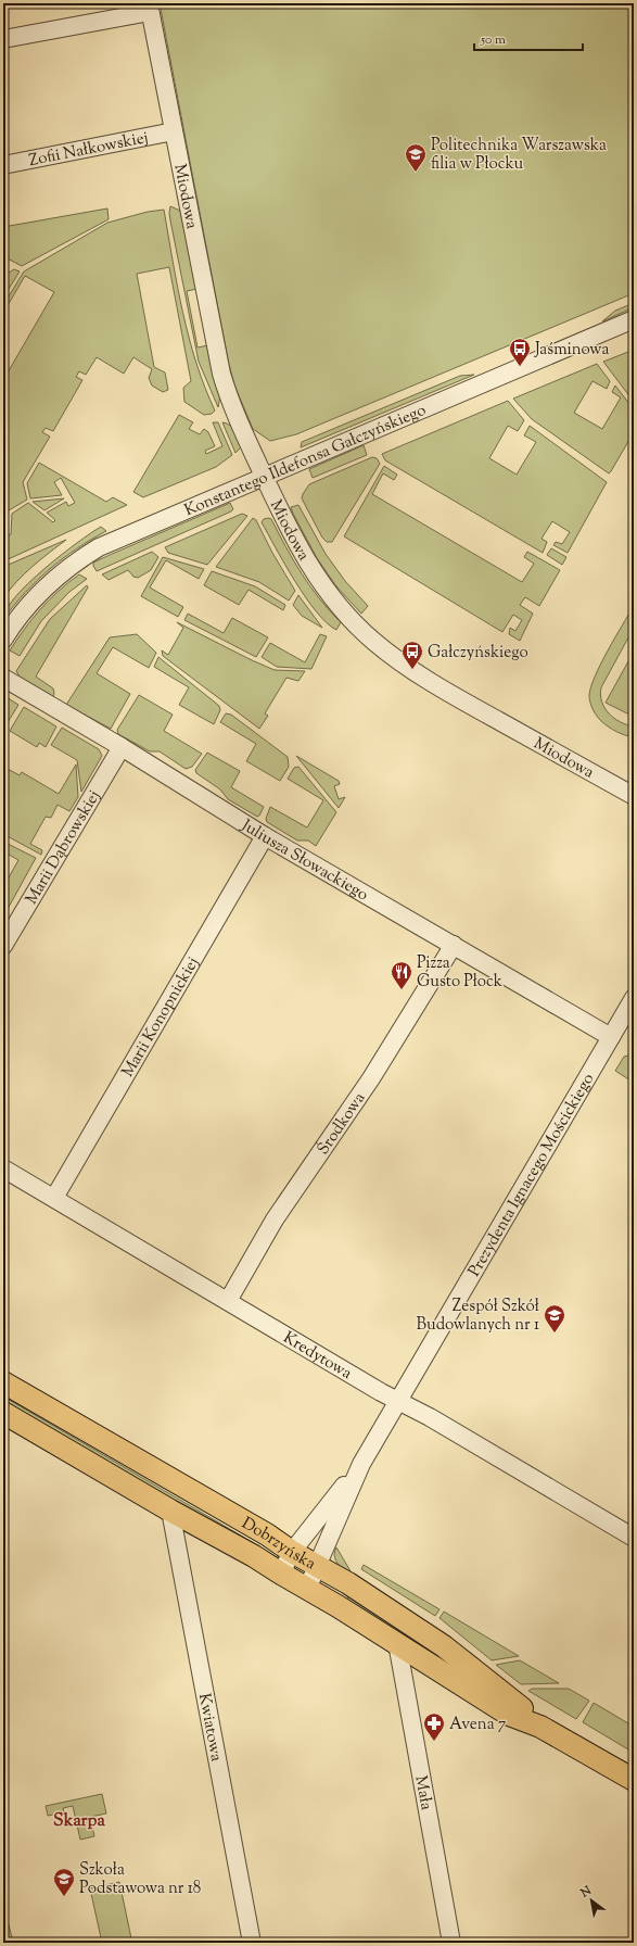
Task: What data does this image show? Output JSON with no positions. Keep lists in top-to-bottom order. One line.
{"streets":{"main road":["Dobrzyńska"],"street":["Zofii Nałkowskiej","Miodowa","Konstantego Ildefonsa Gałczyńskiego","Marii Dąbrowskiej","Juliusza Słowackiego","Marii Konopnickiej","Środkowa","Prezydenta Ignacego Mościckiego","Kredytowa","Kwiatowa","Mała"]},"crossings":[["Zofii Nałkowskiej","Miodowa"],["Miodowa","Konstantego Ildefonsa Gałczyńskiego"],["Marii Dąbrowskiej","Juliusza Słowackiego"],["Juliusza Słowackiego","Marii Konopnickiej"],["Juliusza Słowackiego","Środkowa"],["Juliusza Słowackiego","Prezydenta Ignacego Mościckiego"],["Marii Konopnickiej","Kredytowa"],["Środkowa","Kredytowa"],["Prezydenta Ignacego Mościckiego","Kredytowa"],["Prezydenta Ignacego Mościckiego","Dobrzyńska"],["Dobrzyńska","Kwiatowa"],["Dobrzyńska","Mała"]],"districts":["Skarpa"],"places":{"school or university":["Politechnika Warszawska filia w Płocku","Zespół Szkół Budowlanych nr 1","Szkoła Podstawowa nr 18"],"bus stop":["Jaśminowa","Gałczyńskiego"],"restaurant":["Pizza Gusto Płock"],"pharmacy":["Avena 7"]},"scale_bar":"50 m","north":"top left"}
